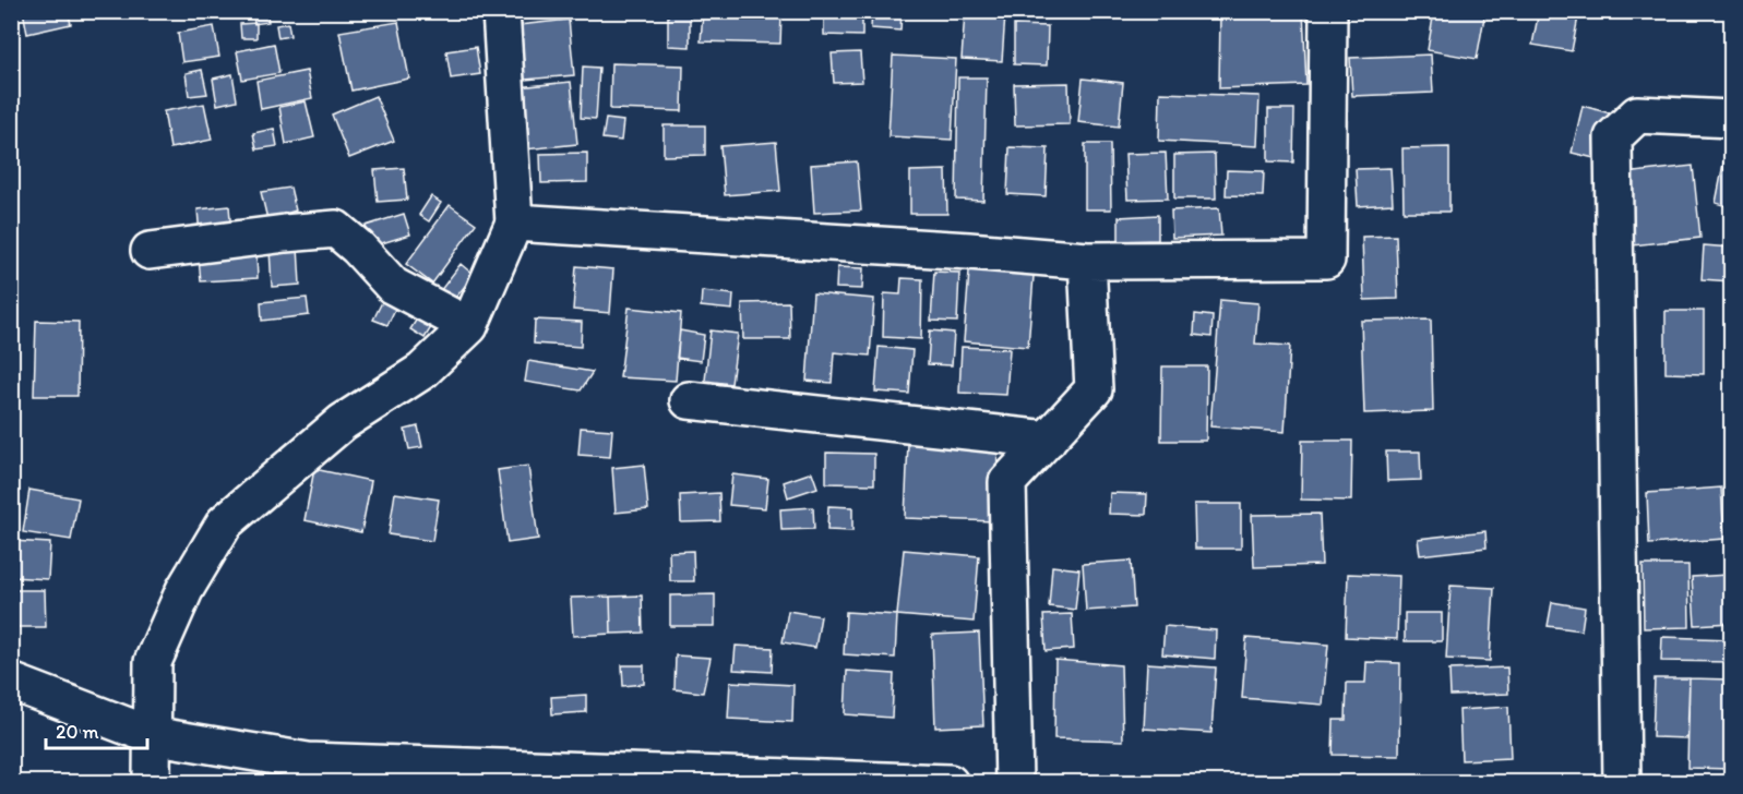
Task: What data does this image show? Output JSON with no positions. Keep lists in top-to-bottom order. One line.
{"scale_bar":"20 m"}
